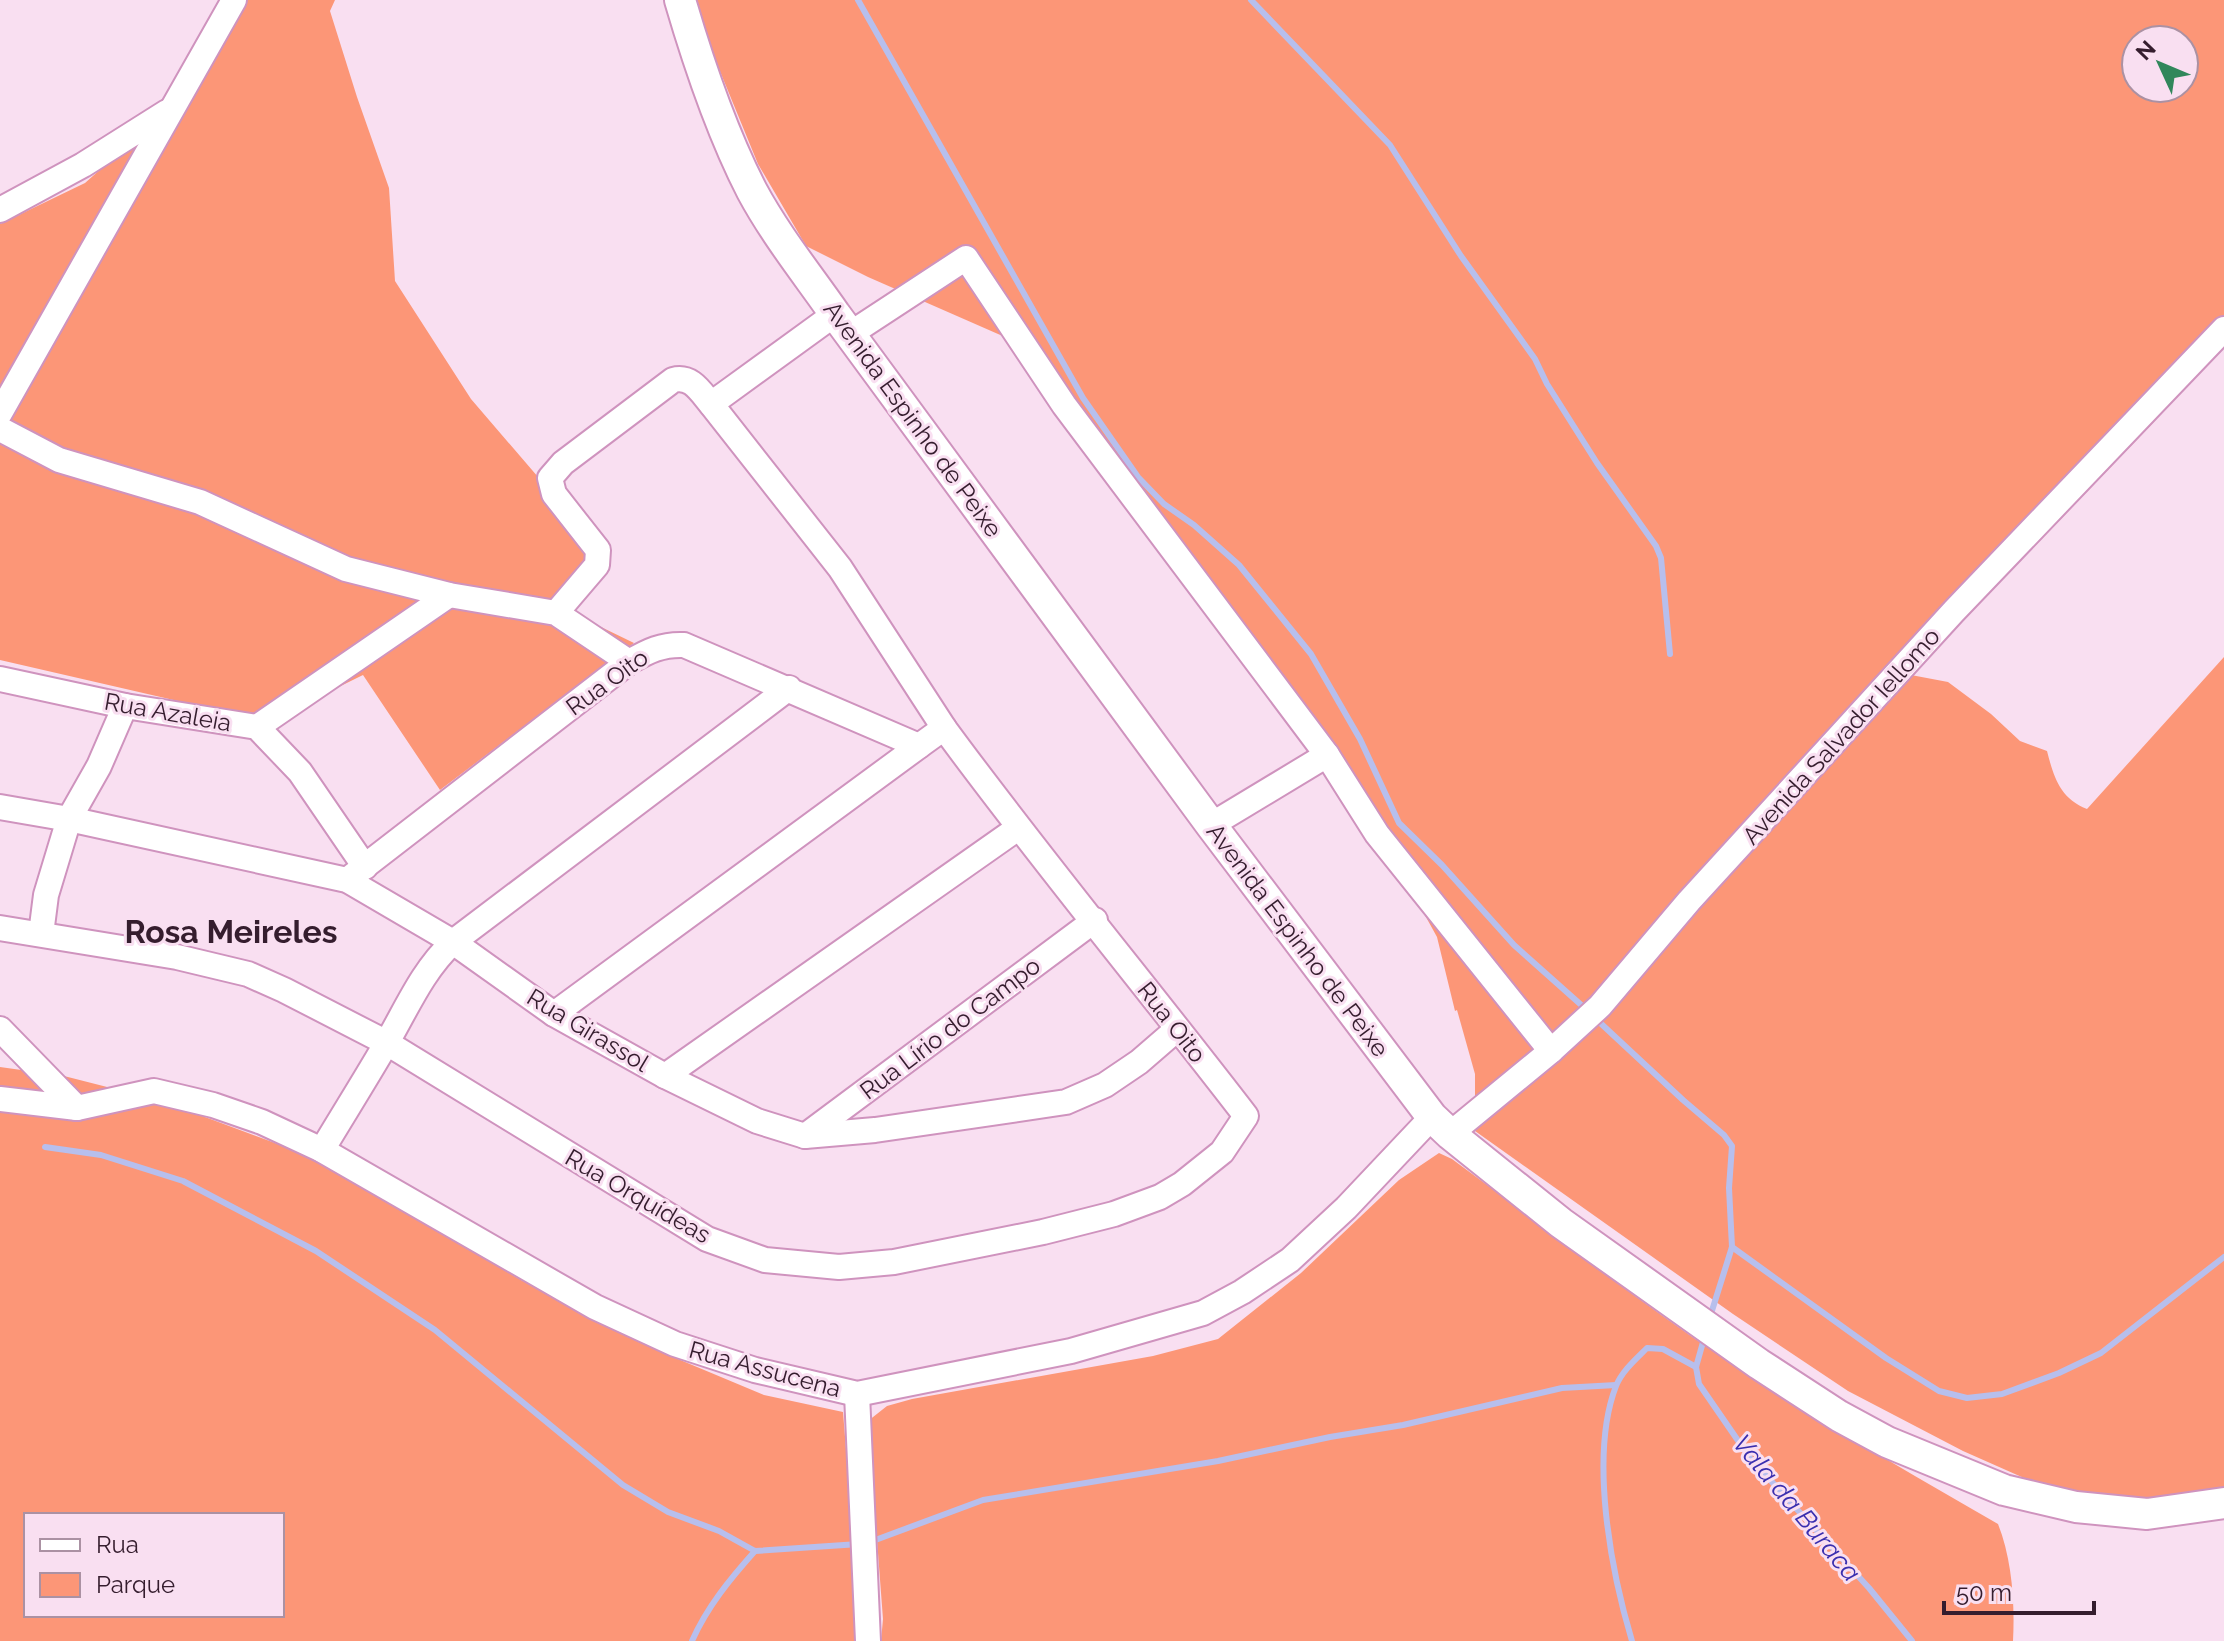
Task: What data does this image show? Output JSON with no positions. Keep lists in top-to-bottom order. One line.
{"streets":{"street":["Avenida Espinho de Peixe","Rua Oito","Rua Azaleia","Avenida Salvador Iellomo","Rua Lírio do Campo","Rua Girassol","Rua Orquídeas","Rua Assucena"]},"crossings":[["Avenida Espinho de Peixe","Avenida Salvador Iellomo"],["Avenida Espinho de Peixe","Rua Assucena"],["Rua Oito","Rua Azaleia"],["Rua Oito","Rua Lírio do Campo"],["Rua Oito","Rua Girassol"],["Rua Oito","Rua Orquídeas"],["Rua Azaleia","Rua Girassol"],["Avenida Salvador Iellomo","Rua Assucena"],["Rua Lírio do Campo","Rua Girassol"]],"districts":["Rosa Meireles"],"water":["Vala da Buraca"],"legend":["Rua","Parque"],"scale_bar":"50 m","north":"top left"}
